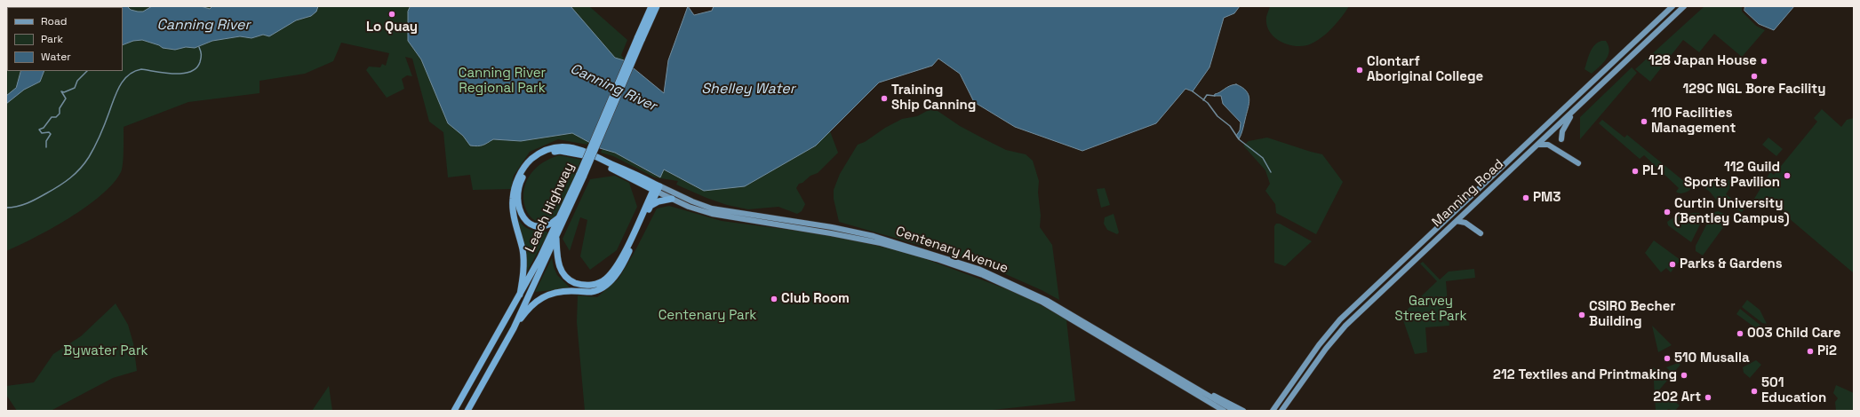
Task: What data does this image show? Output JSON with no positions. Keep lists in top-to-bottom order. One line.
{"streets":{"highway":["Leach Highway"],"main road":["Manning Road","Centenary Avenue"]},"water":["Canning River","Shelley Water"],"parks":["Canning River Regional Park","Garvey Street Park","Centenary Park","Bywater Park"],"places":["Lo Quay","128 Japan House","Clontarf Aboriginal College","129C NGL Bore Facility","Training Ship Canning","110 Facilities Management","PL1","112 Guild Sports Pavilion","PM3","Curtin University (Bentley Campus)","Parks & Gardens","Club Room","CSIRO Becher Building","003 Child Care","Pi2","510 Musalla","212 Textiles and Printmaking","501 Education","202 Art"],"legend":["Road","Park","Water"]}
